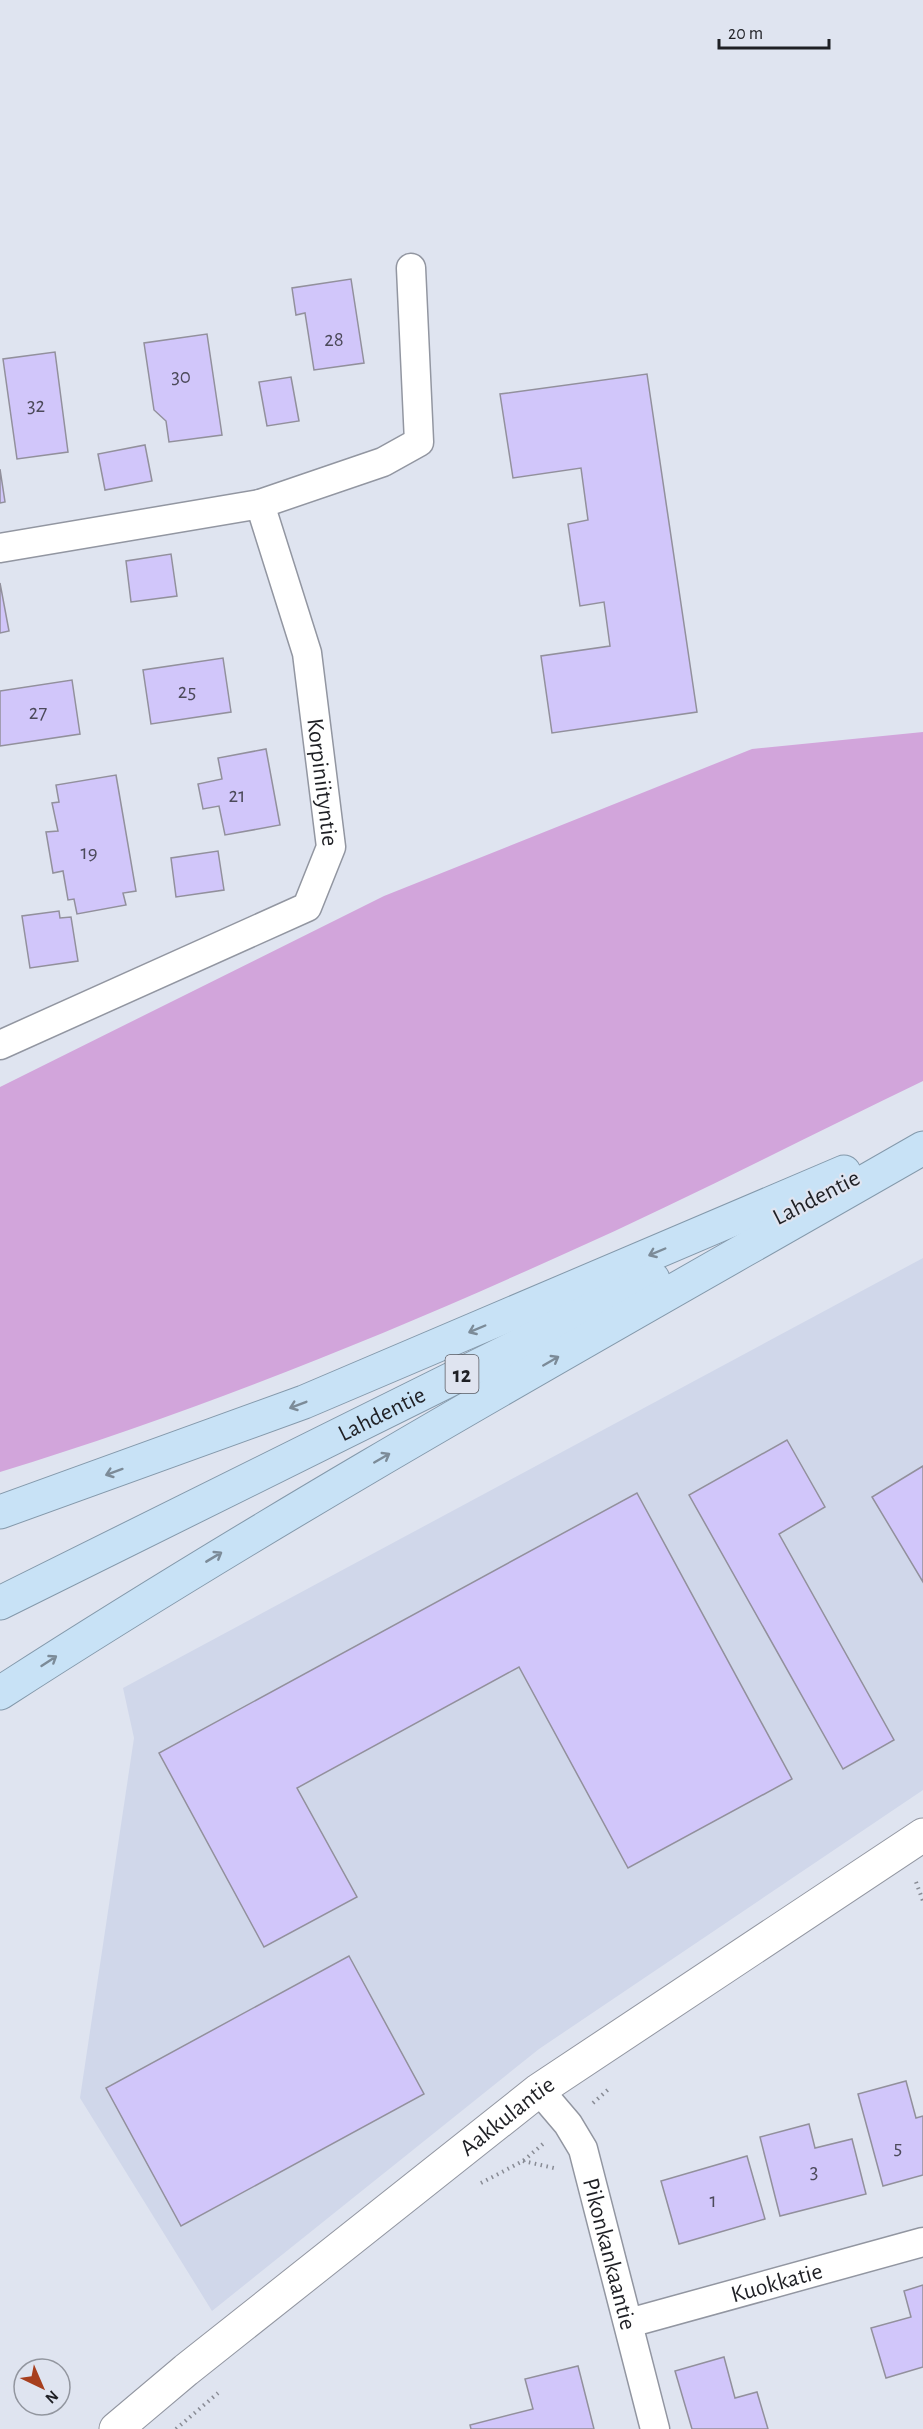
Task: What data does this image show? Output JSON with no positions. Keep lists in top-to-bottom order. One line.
{"streets":{"highway":["Lahdentie","12"],"street":["Korpiniityntie","Aakkulantie","Pikonkankaantie","Kuokkatie"]},"crossings":[["Aakkulantie","Pikonkankaantie"],["Pikonkankaantie","Kuokkatie"]],"house_numbers":["28","30","32","25","27","21","19","5","3","1"],"scale_bar":"20 m","north":"bottom right"}
